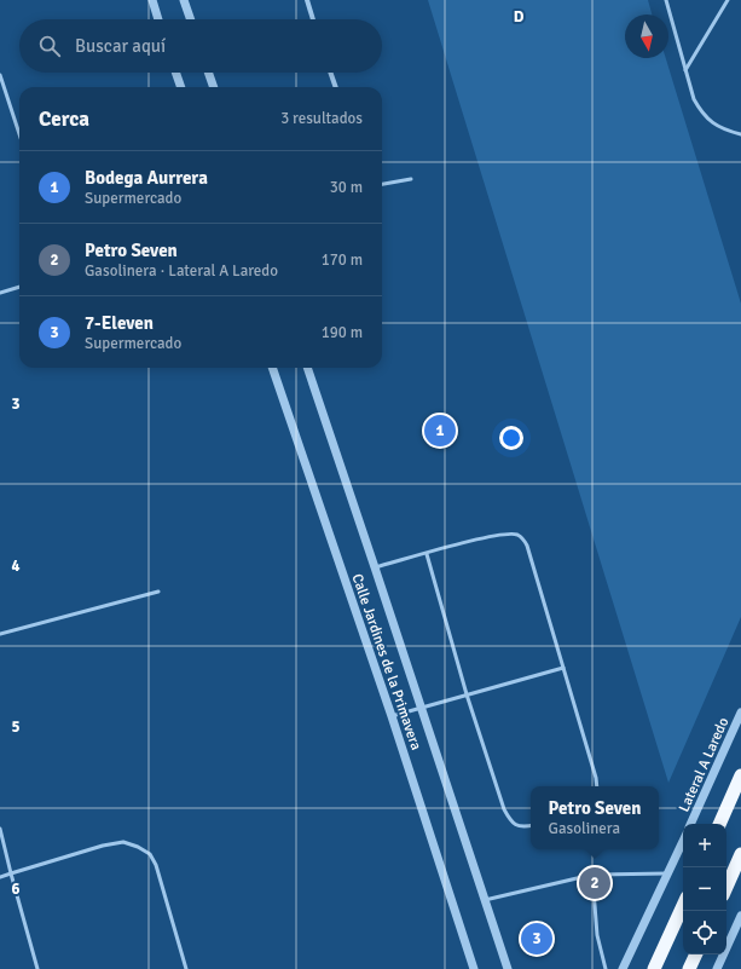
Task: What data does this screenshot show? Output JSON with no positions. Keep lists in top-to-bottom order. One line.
{"streets":{"street":["Calle Jardines de la Primavera","Lateral A Laredo"]},"north":"bottom","page":{"search":"Buscar aquí","heading":["Cerca","3 resultados"],"list":[{"mark":"1","name":"Bodega Aurrera","note":"Supermercado","value":"30 m"},{"mark":"2","name":"Petro Seven","note":"Gasolinera · Lateral A Laredo","value":"170 m"},{"mark":"3","name":"7-Eleven","note":"Supermercado","value":"190 m"}],"pins":["1","2","3"],"popup":["Petro Seven","Gasolinera"],"map_buttons":["+","−"]},"grid":{"columns":["D"],"rows":["3","4","5","6"]}}
